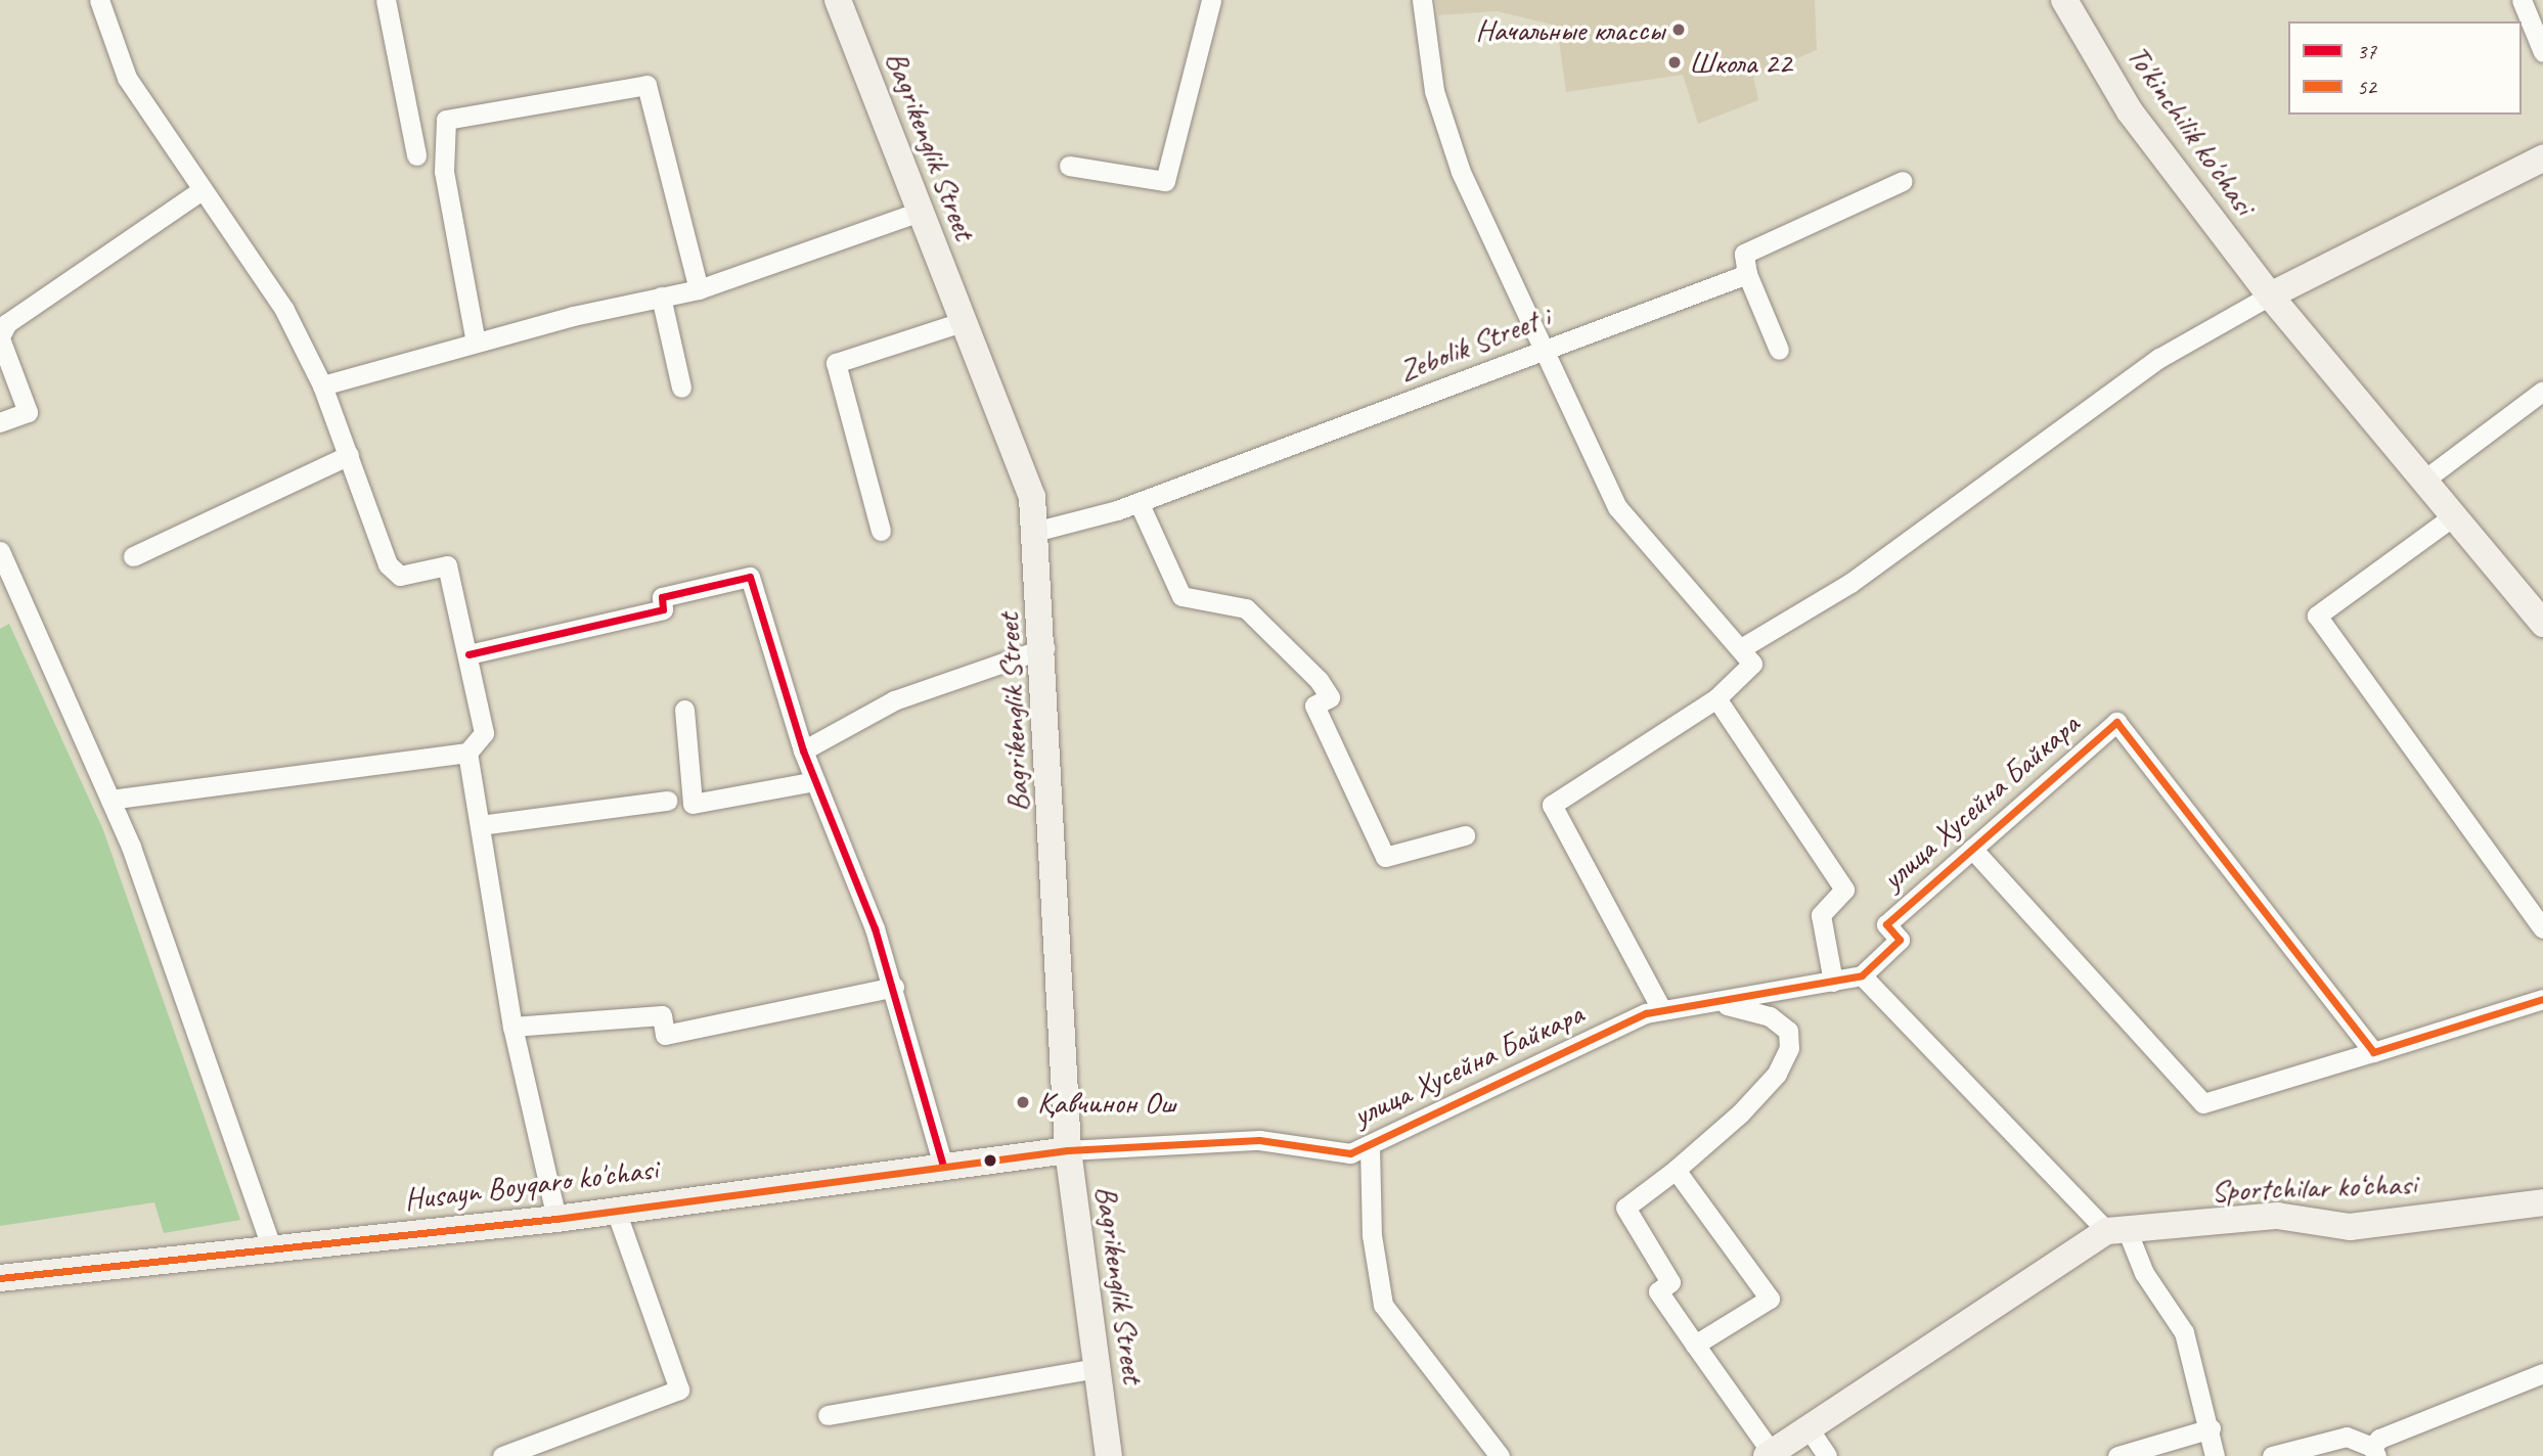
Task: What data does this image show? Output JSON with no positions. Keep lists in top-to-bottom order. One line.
{"streets":{"main road":["To'kinchilik ko'chasi","Bagrikenglik Street","Husayn Boyqaro ko'chasi","Sportchilar ko‘chasi"],"street":["Zebolik Street i","улица Хусейна Байкара"]},"crossings":[["Bagrikenglik Street","Zebolik Street i"],["Bagrikenglik Street","улица Хусейна Байкара"],["Bagrikenglik Street","Husayn Boyqaro ko'chasi"],["улица Хусейна Байкара","Husayn Boyqaro ko'chasi"]],"places":["Начальные классы","Школа 22","Қавчинон Ош"],"lines":["transit line 37","transit line 52"],"legend":["37","52"]}
